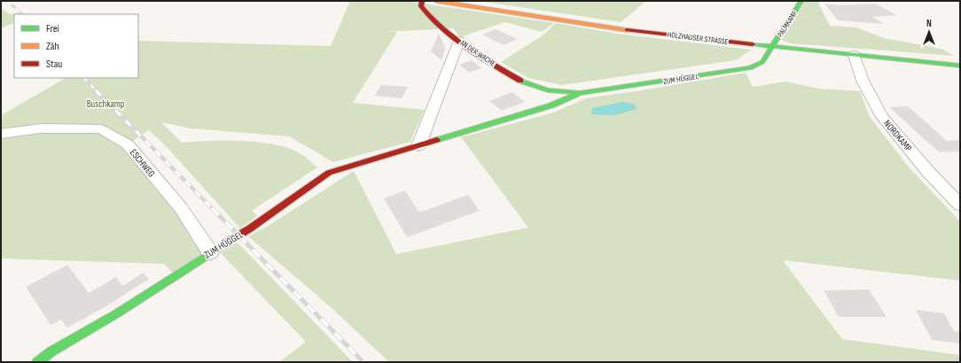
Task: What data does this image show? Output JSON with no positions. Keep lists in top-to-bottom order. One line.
{"streets":{"street":["PALMKAMP","HOLZHAUSER STRASSE","AN DER WACHE","ZUM HÜGGEL","NORDKAMP","ESCHWEG"]},"crossings":[["PALMKAMP","HOLZHAUSER STRASSE"],["PALMKAMP","ZUM HÜGGEL"],["HOLZHAUSER STRASSE","ZUM HÜGGEL"],["HOLZHAUSER STRASSE","NORDKAMP"],["AN DER WACHE","ZUM HÜGGEL"],["ZUM HÜGGEL","ESCHWEG"]],"parks":["Buschkamp"],"legend":["Frei","Zäh","Stau"],"north":"top"}
